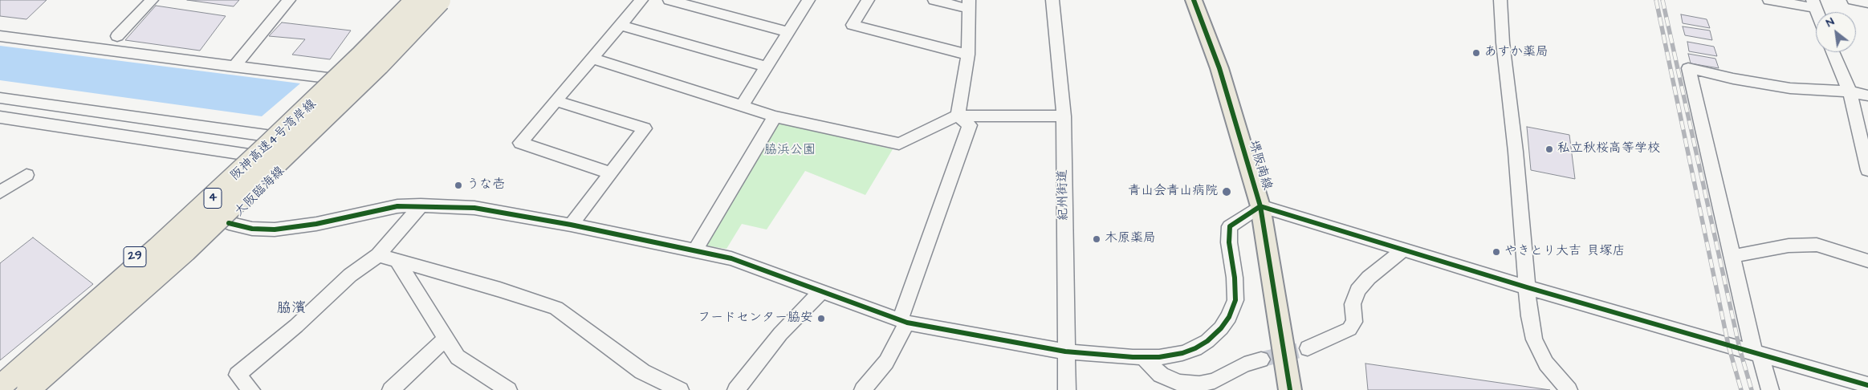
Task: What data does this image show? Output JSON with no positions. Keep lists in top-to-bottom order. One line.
{"streets":{"highway":["阪神高速4号湾岸線","4"],"main road":["堺阪南線","大阪臨海線","29"],"street":["紀州街道"]},"districts":["脇濱"],"parks":["脇浜公園"],"places":["あすか薬局","私立秋桜高等学校","うな壱","青山会青山病院","木原薬局","やきとり大吉 貝塚店","フードセンター脇安"],"north":"top left"}
